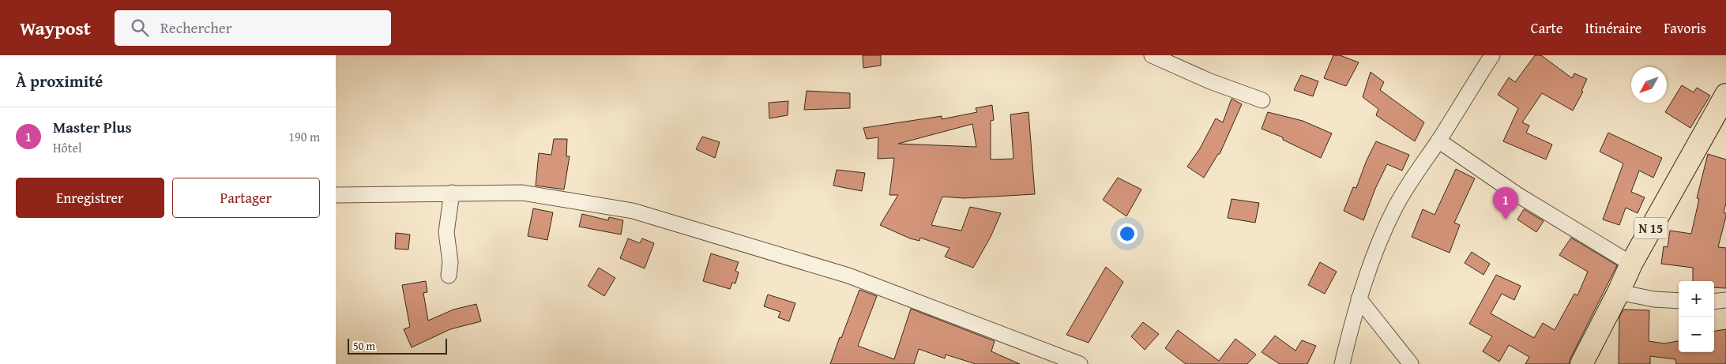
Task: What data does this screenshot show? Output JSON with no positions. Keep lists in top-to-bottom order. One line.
{"streets":{"highway":["N 15"]},"scale_bar":"50 m","north":"bottom left","page":{"header":"Waypost","search":"Rechercher","nav":["Carte","Itinéraire","Favoris"],"heading":"À proximité","list":[{"mark":"1","name":"Master Plus","note":"Hôtel","value":"190 m"}],"buttons":["Enregistrer","Partager"],"pins":"1","map_buttons":["+","−"],"scale":"50 m"}}
